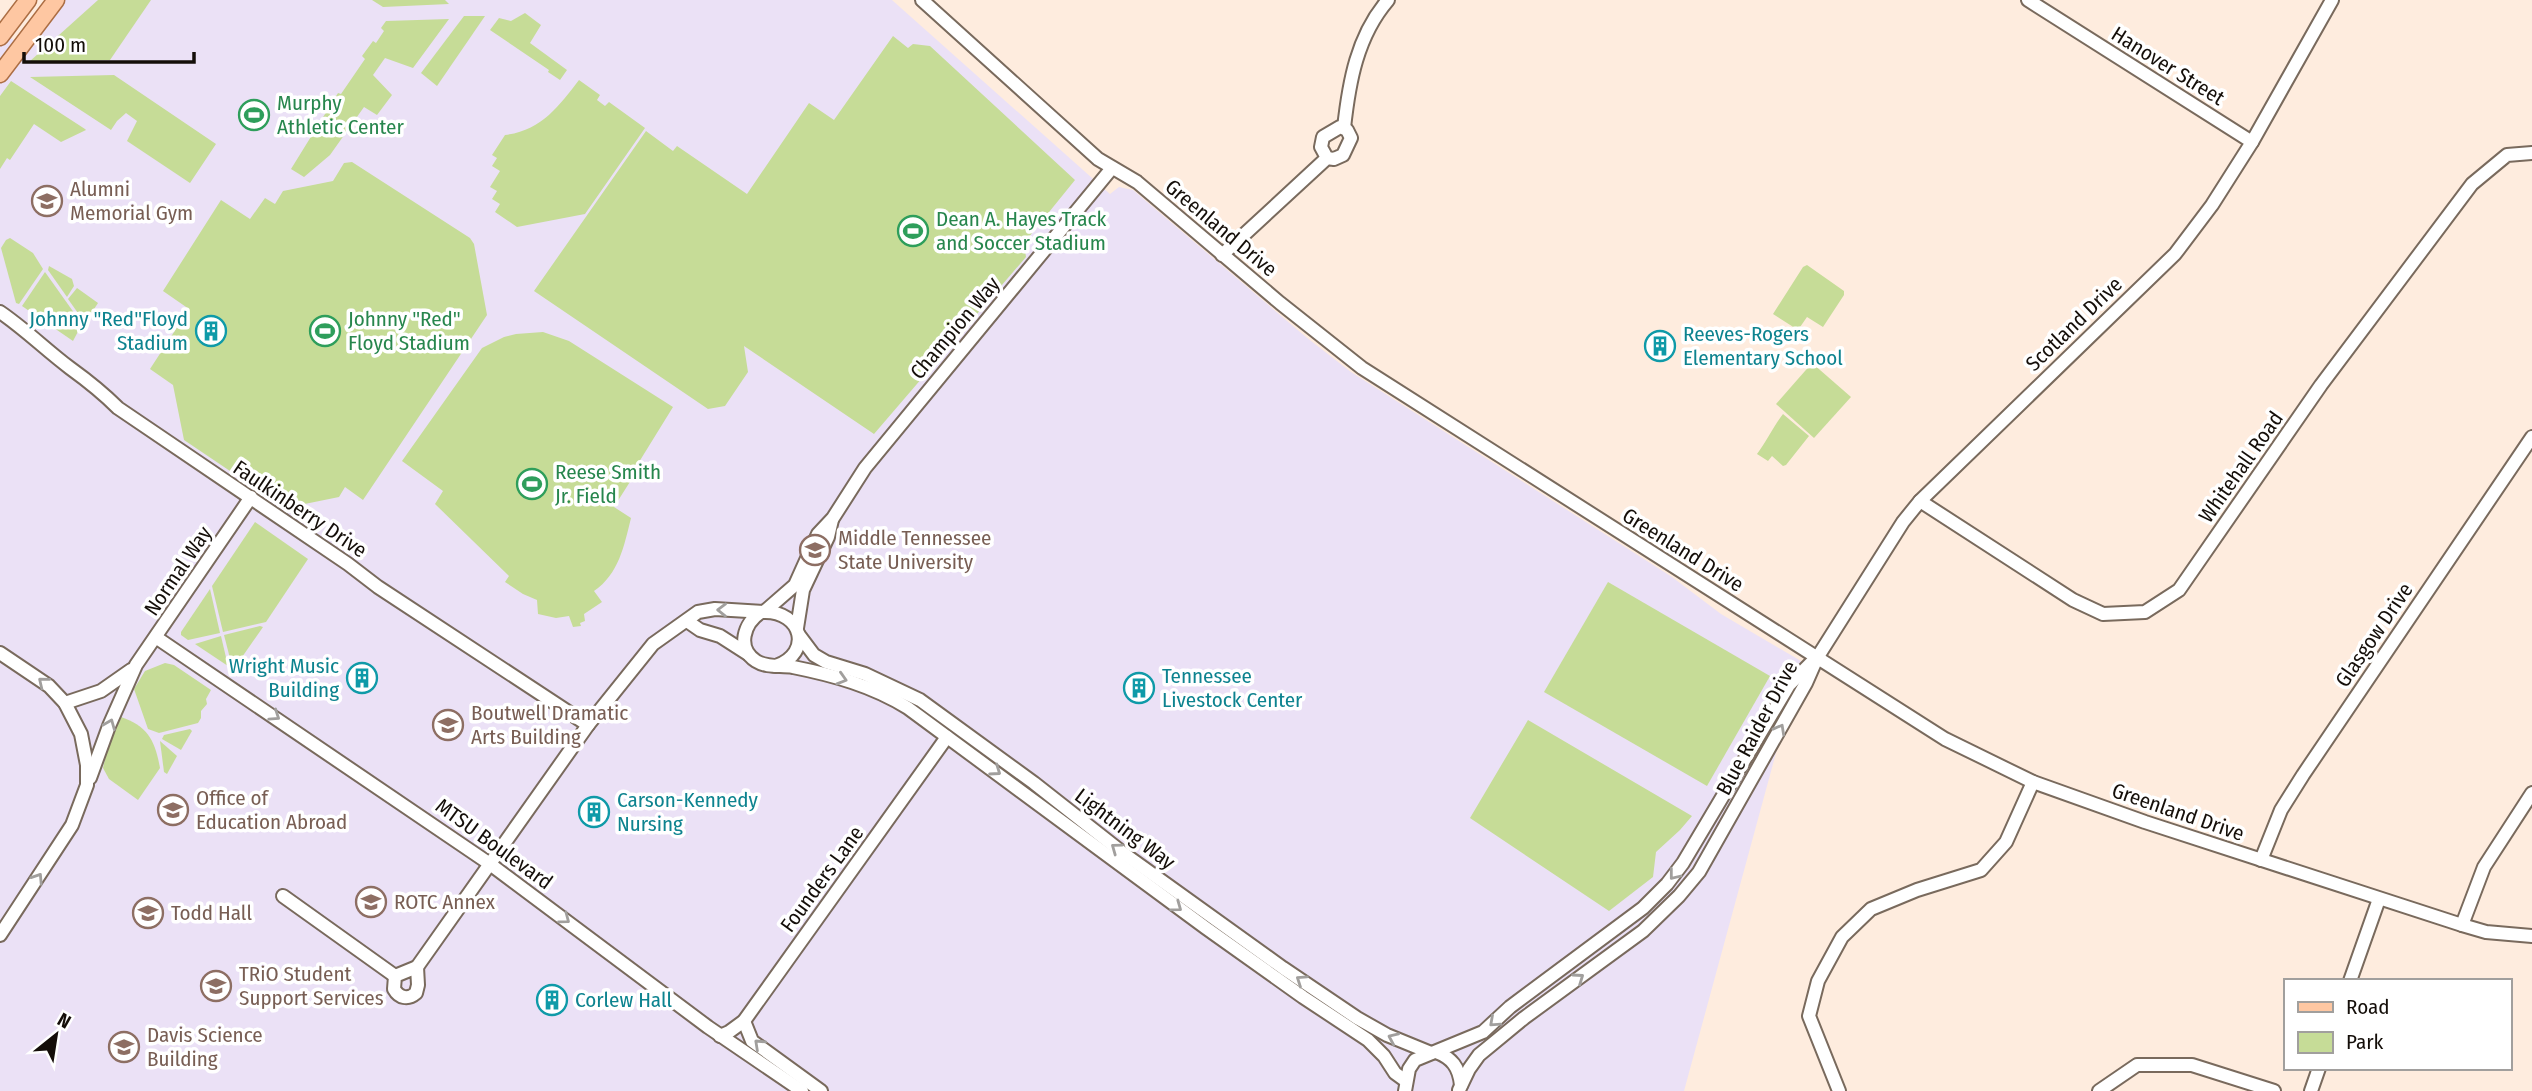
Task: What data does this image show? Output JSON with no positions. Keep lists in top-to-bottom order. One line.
{"streets":{"street":["Hanover Street","Greenland Drive","Scotland Drive","Champion Way","Whitehall Road","Faulkinberry Drive","Normal Way","Glasgow Drive","Blue Raider Drive","Lightning Way","MTSU Boulevard","Founders Lane"]},"crossings":[["Hanover Street","Scotland Drive"],["Greenland Drive","Scotland Drive"],["Greenland Drive","Champion Way"],["Greenland Drive","Glasgow Drive"],["Greenland Drive","Blue Raider Drive"],["Scotland Drive","Whitehall Road"],["Scotland Drive","Blue Raider Drive"],["Champion Way","Lightning Way"],["Faulkinberry Drive","Normal Way"],["Normal Way","MTSU Boulevard"],["Blue Raider Drive","Lightning Way"],["Lightning Way","Founders Lane"],["MTSU Boulevard","Founders Lane"]],"one_way":["Normal Way","MTSU Boulevard"],"places":{"sports":["Murphy Athletic Center","Dean A. Hayes Track and Soccer Stadium","Johnny \"Red\" Floyd Stadium","Reese Smith Jr. Field"],"school or university":["Alumni Memorial Gym","Middle Tennessee State University","Boutwell Dramatic Arts Building","Office of Education Abroad","ROTC Annex","Todd Hall","TRiO Student Support Services","Davis Science Building"],"building":["Johnny \"Red\"Floyd Stadium","Reeves-Rogers Elementary School","Wright Music Building","Tennessee Livestock Center","Carson-Kennedy Nursing","Corlew Hall"]},"legend":["Road","Park"],"scale_bar":"100 m","north":"top right"}
